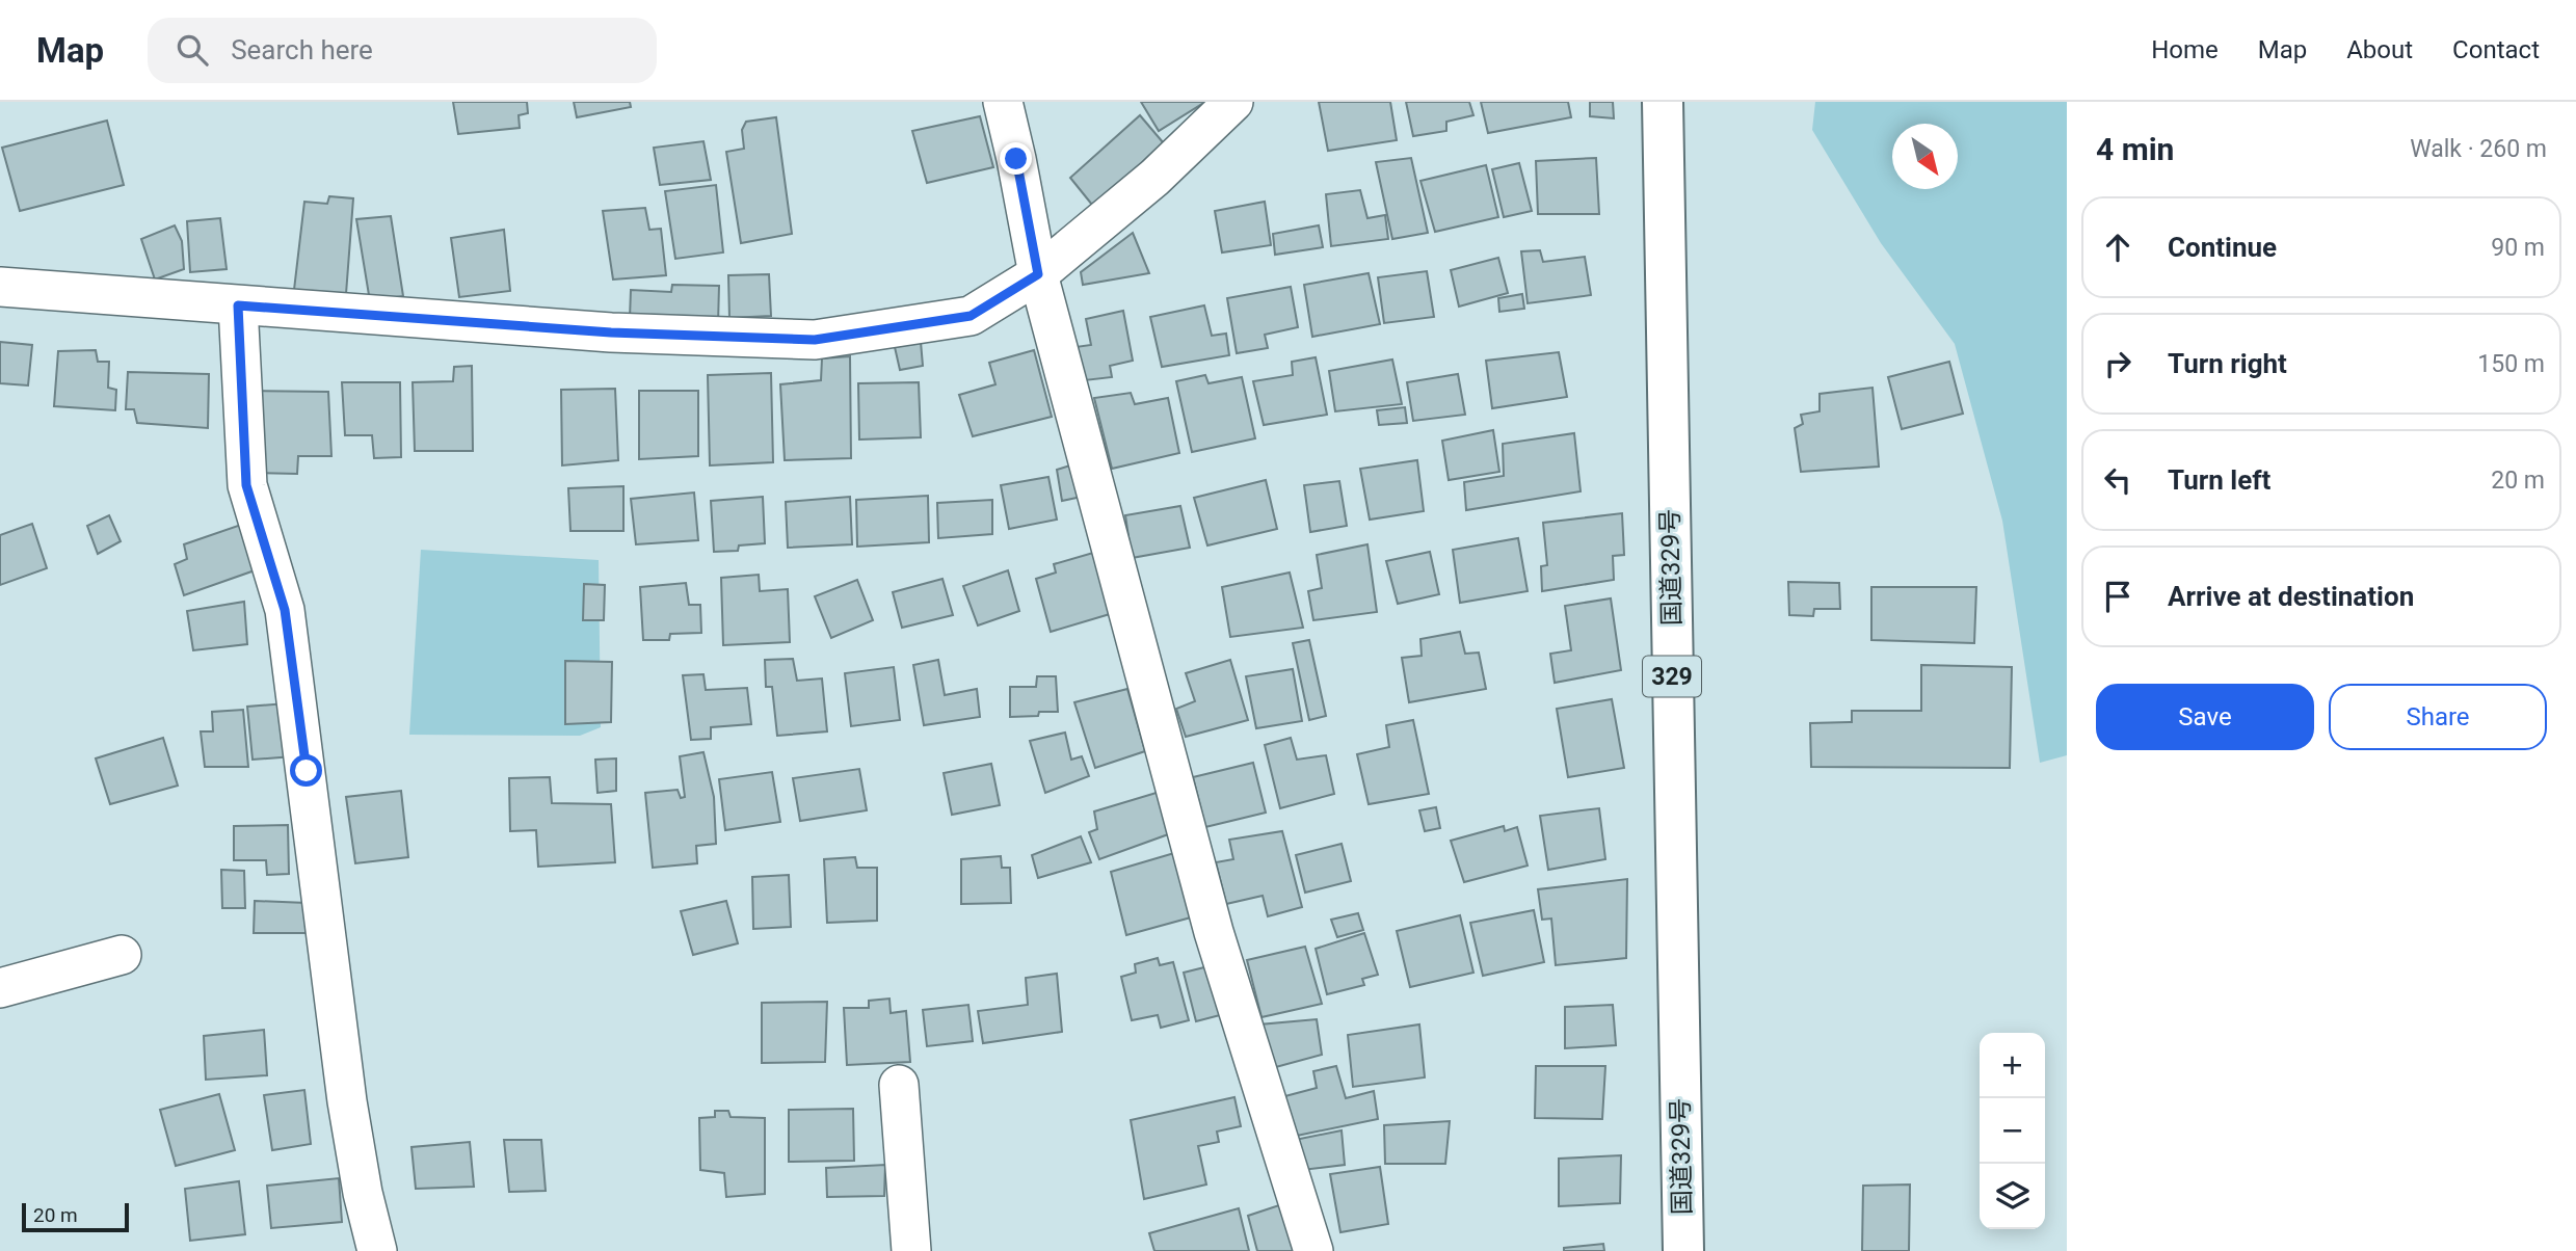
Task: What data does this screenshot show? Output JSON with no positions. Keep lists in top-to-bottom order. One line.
{"streets":{"highway":["国道329号","329"]},"scale_bar":"20 m","north":"bottom right","page":{"header":"Map","search":"Search here","nav":["Home","Map","About","Contact"],"heading":["4 min","Walk · 260 m"],"list":[["Continue","90 m"],["Turn right","150 m"],["Turn left","20 m"],"Arrive at destination"],"buttons":["Save","Share"],"map_buttons":["+","−"],"scale":"20 m"}}
